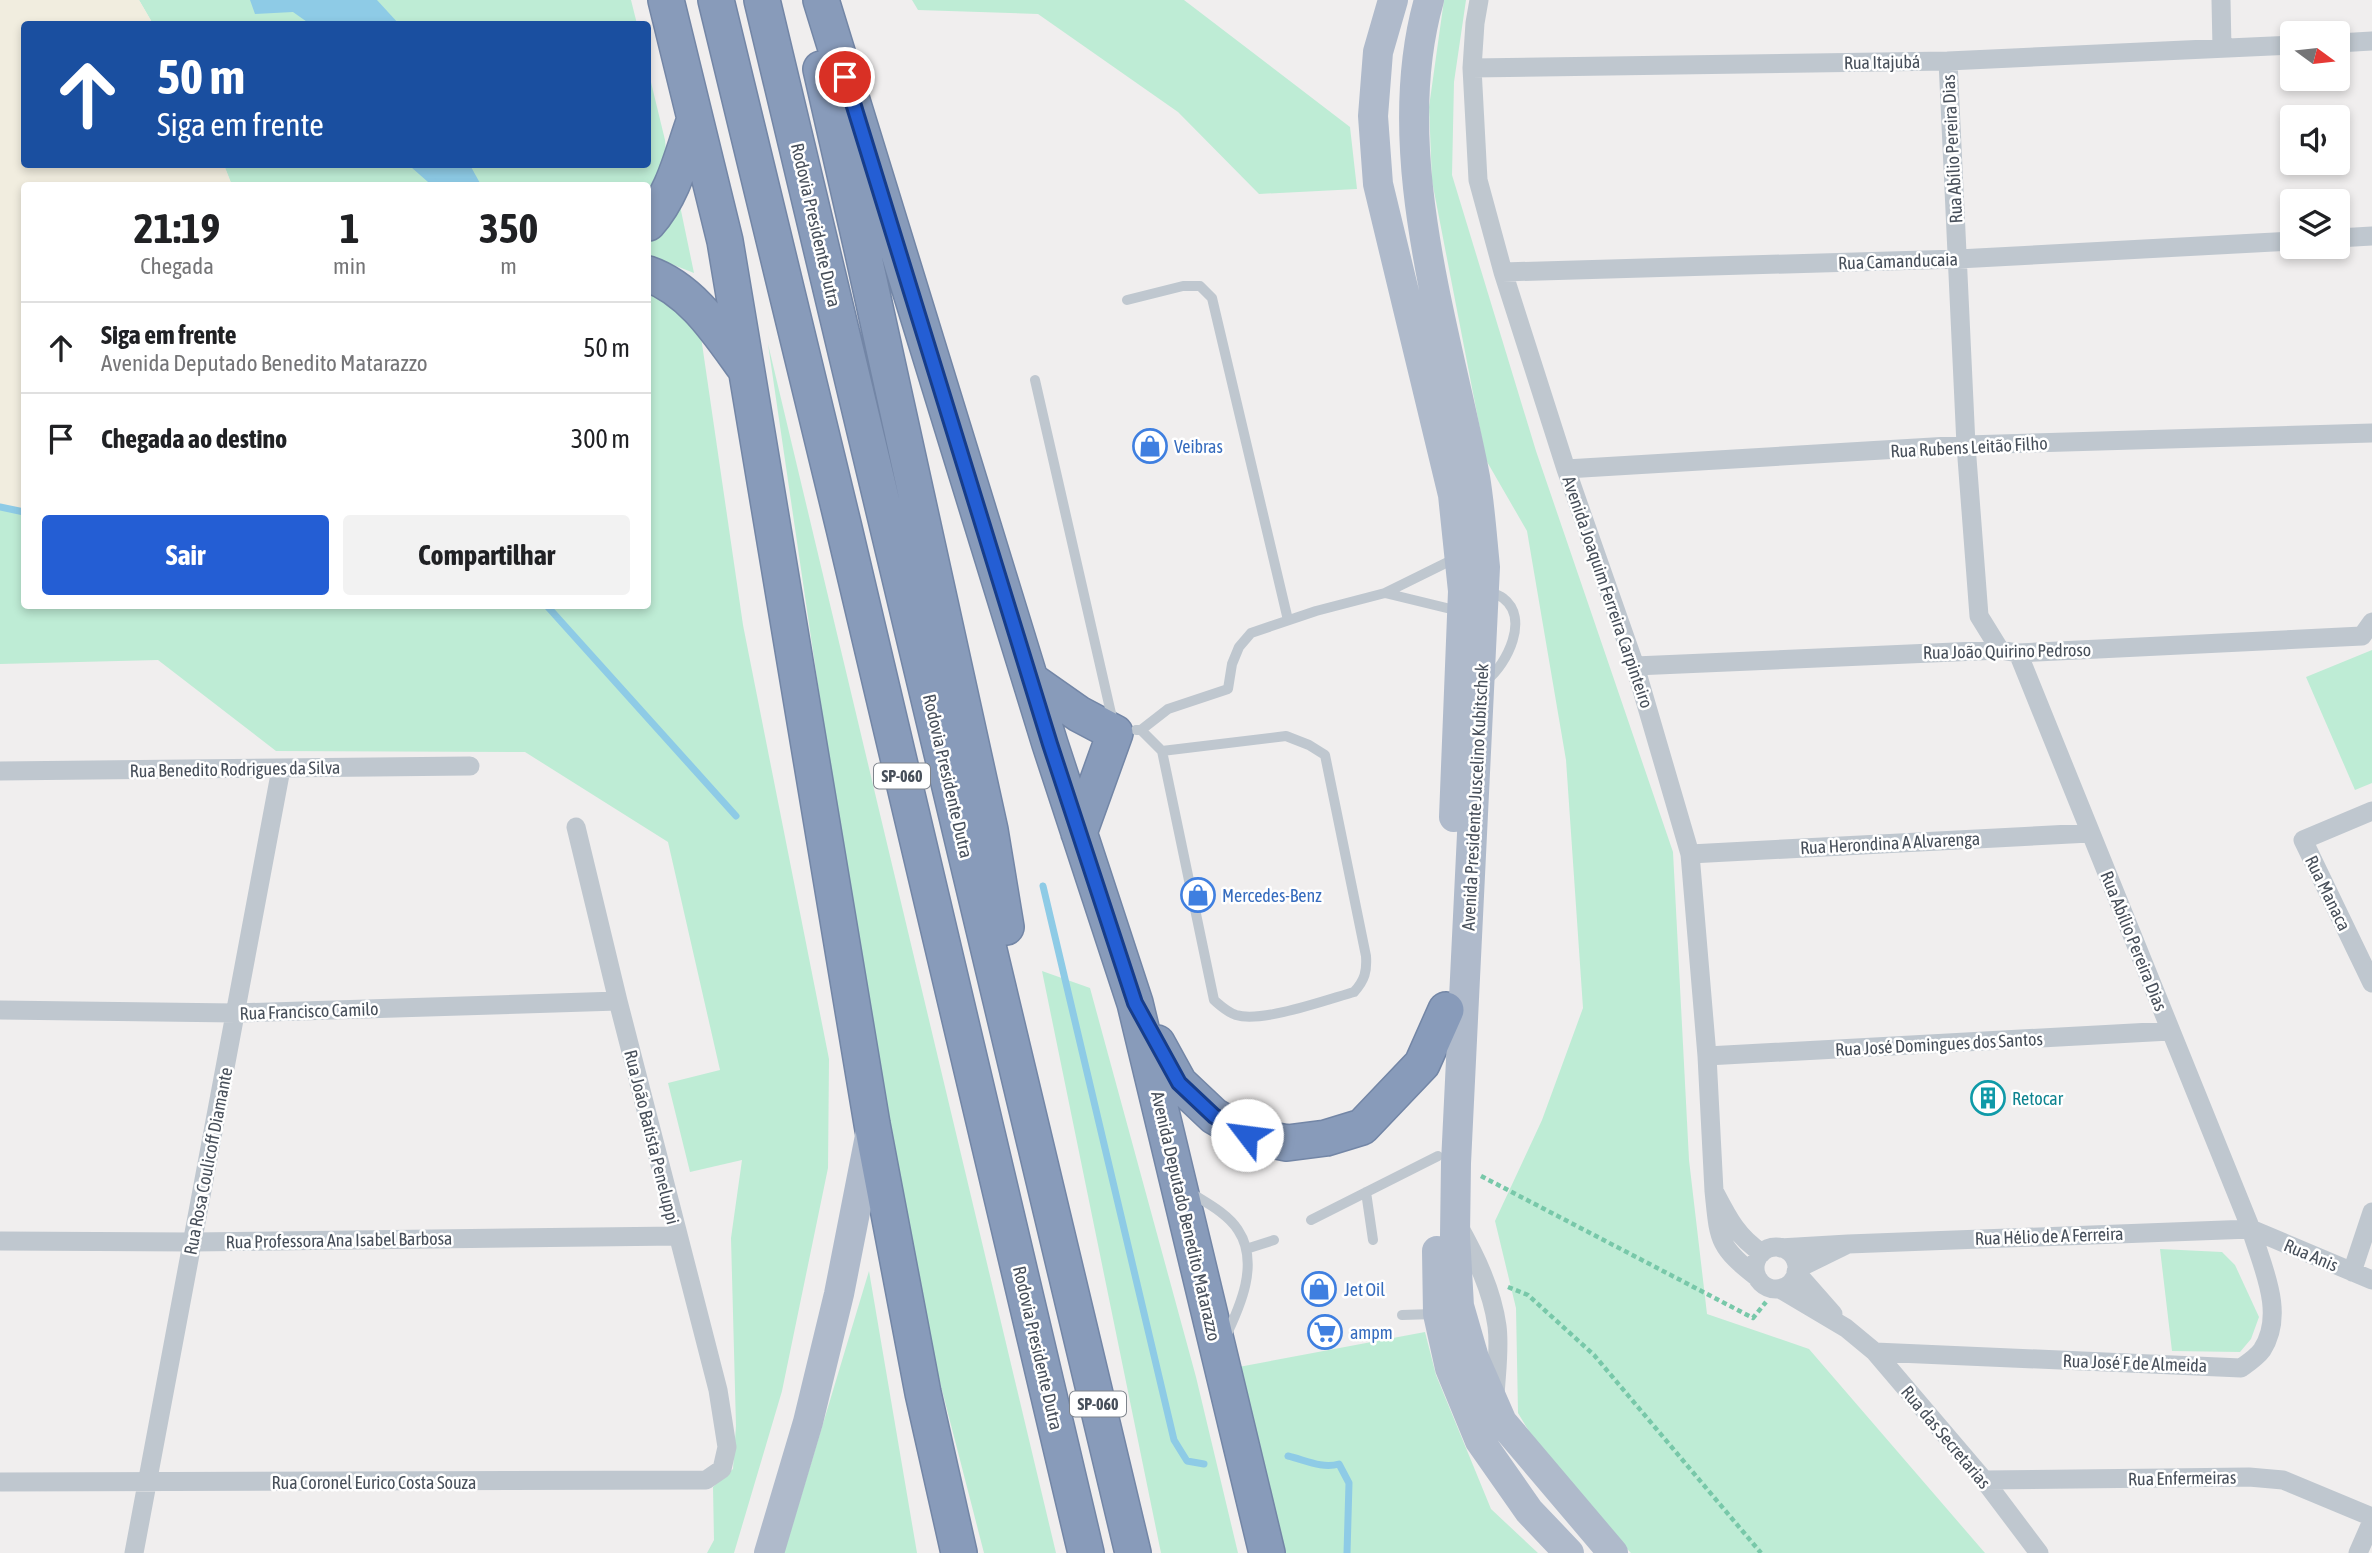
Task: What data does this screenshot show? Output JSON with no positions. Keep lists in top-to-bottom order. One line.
{"streets":{"highway":["Rodovia Presidente Dutra","SP-060","Avenida Deputado Benedito Matarazzo"],"main road":["Avenida Presidente Juscelino Kubitschek"],"street":["Rua Itajubá","Rua Abílio Pereira Dias","Rua Camanducaia","Rua Rubens Leitão Filho","Avenida Joaquim Ferreira Carpinteiro","Rua João Quirino Pedroso","Rua Benedito Rodrigues da Silva","Rua Herondina A Alvarenga","Rua Manaca","Rua Francisco Camilo","Rua José Domingues dos Santos","Rua João Batista Peneluppi","Rua Rosa Coulicoff Diamante","Rua Hélio de A Ferreira","Rua Professora Ana Isabel Barbosa","Rua Anis","Rua José F de Almeida","Rua das Secretarias","Rua Enfermeiras","Rua Coronel Eurico Costa Souza"]},"crossings":[["Rua Itajubá","Rua Abílio Pereira Dias"],["Rua Itajubá","Avenida Joaquim Ferreira Carpinteiro"],["Rua Abílio Pereira Dias","Rua Camanducaia"],["Rua Abílio Pereira Dias","Rua Rubens Leitão Filho"],["Rua Abílio Pereira Dias","Rua João Quirino Pedroso"],["Rua Abílio Pereira Dias","Rua Herondina A Alvarenga"],["Rua Abílio Pereira Dias","Rua José Domingues dos Santos"],["Rua Abílio Pereira Dias","Rua Hélio de A Ferreira"],["Rua Abílio Pereira Dias","Rua Anis"],["Rua Abílio Pereira Dias","Rua José F de Almeida"],["Rua Camanducaia","Avenida Joaquim Ferreira Carpinteiro"],["Rua Rubens Leitão Filho","Avenida Joaquim Ferreira Carpinteiro"],["Avenida Joaquim Ferreira Carpinteiro","Rua João Quirino Pedroso"],["Avenida Joaquim Ferreira Carpinteiro","Rua Herondina A Alvarenga"],["Avenida Joaquim Ferreira Carpinteiro","Rua José Domingues dos Santos"],["Avenida Joaquim Ferreira Carpinteiro","Rua Hélio de A Ferreira"],["Avenida Joaquim Ferreira Carpinteiro","Rua das Secretarias"],["Rua Benedito Rodrigues da Silva","Rua Rosa Coulicoff Diamante"],["Rua Francisco Camilo","Rua João Batista Peneluppi"],["Rua Francisco Camilo","Rua Rosa Coulicoff Diamante"],["Rua João Batista Peneluppi","Rua Professora Ana Isabel Barbosa"],["Rua João Batista Peneluppi","Rua Coronel Eurico Costa Souza"],["Rua Rosa Coulicoff Diamante","Rua Professora Ana Isabel Barbosa"],["Rua Rosa Coulicoff Diamante","Rua Coronel Eurico Costa Souza"],["Rua Hélio de A Ferreira","Rua Anis"],["Rua Hélio de A Ferreira","Rua José F de Almeida"],["Rua Hélio de A Ferreira","Rua das Secretarias"],["Rua Anis","Rua José F de Almeida"],["Rua José F de Almeida","Rua das Secretarias"],["Rua das Secretarias","Rua Enfermeiras"]],"places":{"shop":["Veibras","Mercedes-Benz","Jet Oil"],"building":["Retocar"],"supermarket":["ampm"]},"north":"right","page":{"turn":["50 m","Siga em frente"],"eta":["21:19","Chegada","1","min","350","m"],"list":[{"name":"Siga em frente","note":"Avenida Deputado Benedito Matarazzo","value":"50 m"},{"name":"Chegada ao destino","value":"300 m"}],"buttons":["Sair","Compartilhar"]}}
